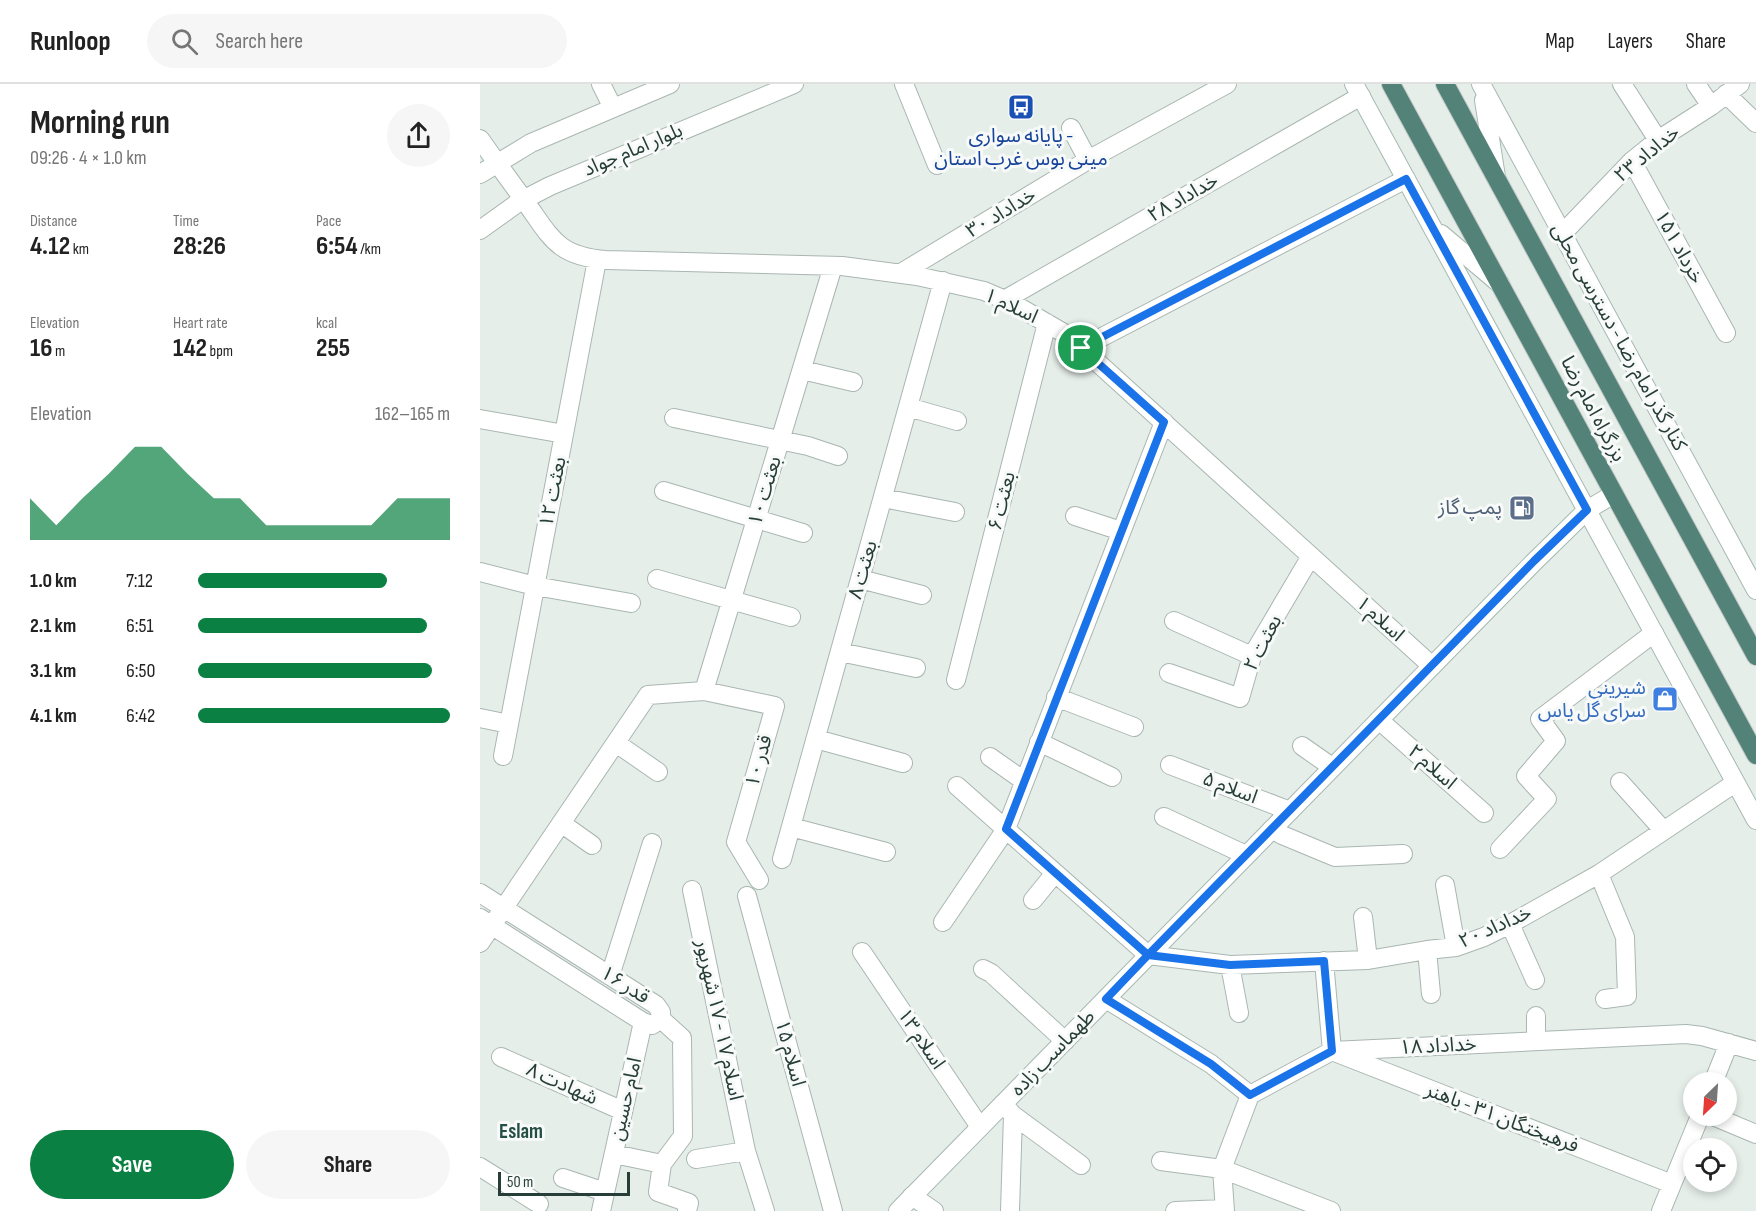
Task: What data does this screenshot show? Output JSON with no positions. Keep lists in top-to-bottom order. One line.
{"streets":{"highway":["بزرگراه امام رضا"],"street":["بلوار امام جواد","خداداد ۲۳","خداداد ۲۸","خداداد ۳۰","۱۵خرداد ۱","اسلام ۱","کنار گذر امام رضا - دسترسی محلی","بعثت ۱۰","بعثت ۱۲","بعثت ۶","بعثت ۸","بعثت ۲","قدر ۱۰","اسلام ۲","اسلام ۵","خداداد ۲۰","قدر ۱۶","اسلام ۱۷ - ۱۷ شهریور","اسلام ۱۳","خداداد ۱۸","اسلام ۱۵","طهماسب زاده","شهادت ۸","امام حسین","فرهیختگان ۳۱ - باهنر"]},"crossings":[["بلوار امام جواد","اسلام ۱"],["خداداد ۲۳","۱۵خرداد ۱"],["خداداد ۲۳","کنار گذر امام رضا - دسترسی محلی"],["خداداد ۲۸","اسلام ۱"],["خداداد ۳۰","اسلام ۱"],["اسلام ۱","بعثت ۱۰"],["اسلام ۱","بعثت ۱۲"],["اسلام ۱","بعثت ۶"],["اسلام ۱","بعثت ۸"],["اسلام ۱","بعثت ۲"],["اسلام ۱","طهماسب زاده"],["بزرگراه امام رضا","طهماسب زاده"],["بعثت ۱۰","قدر ۱۰"],["اسلام ۲","طهماسب زاده"],["اسلام ۵","طهماسب زاده"],["خداداد ۲۰","طهماسب زاده"],["قدر ۱۶","امام حسین"],["اسلام ۱۳","طهماسب زاده"],["خداداد ۱۸","فرهیختگان ۳۱ - باهنر"],["شهادت ۸","امام حسین"]],"districts":["Eslam"],"places":{"bus stop":["پایانه سواری - مینی بوس غرب استان"],"fuel station":["پمپ گاز"],"shop":["شیرینی سرای گل یاس"]},"scale_bar":"50 m","north":"bottom left","page":{"header":"Runloop","search":"Search here","nav":["Map","Layers","Share"],"heading":["Morning run","09:26 · 4 × 1.0 km"],"stats":[["Distance","4.12 km"],["Time","28:26"],["Pace","6:54 /km"],["Elevation","16 m"],["Heart rate","142 bpm"],["kcal","255"]],"chart":["Elevation","162–165 m"],"list":[{"name":"1.0 km","note":"7:12"},{"name":"2.1 km","note":"6:51"},{"name":"3.1 km","note":"6:50"},{"name":"4.1 km","note":"6:42"}],"buttons":["Save","Share"],"scale":"50 m"}}
